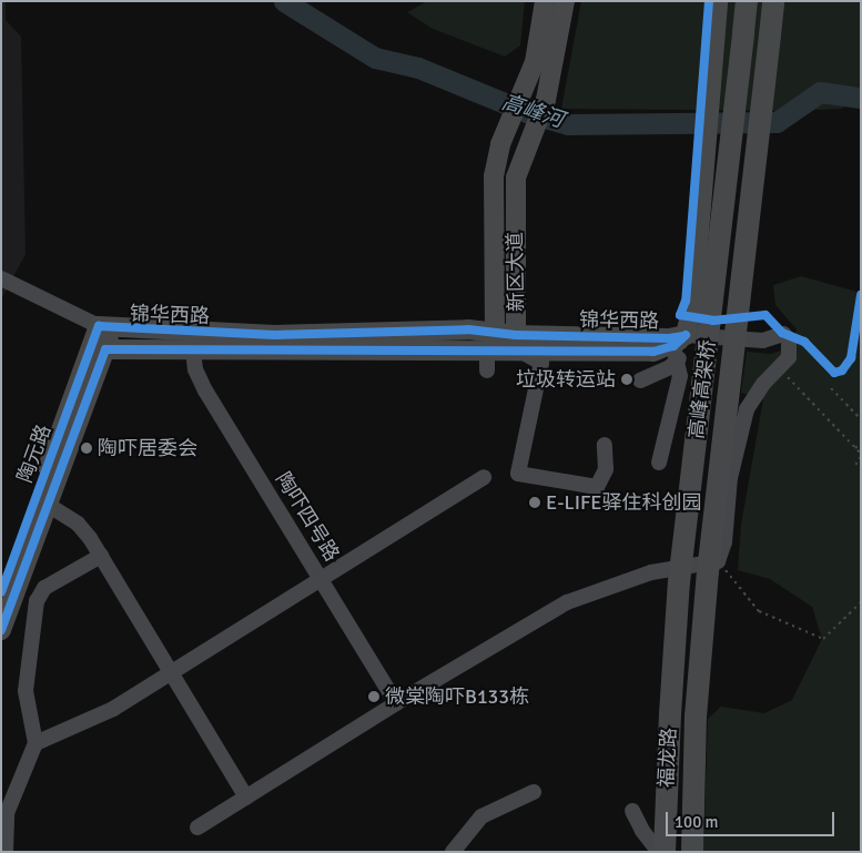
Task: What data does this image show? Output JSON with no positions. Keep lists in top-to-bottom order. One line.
{"streets":{"highway":["高峰高架桥","福龙路"],"main road":["新区大道","锦华西路","陶元路"],"street":["陶吓四号路"]},"crossings":[["新区大道","锦华西路"],["锦华西路","陶元路"],["锦华西路","陶吓四号路"],["高峰高架桥","福龙路"]],"water":["高峰河"],"places":["垃圾转运站","陶吓居委会","E-LIFE驿住科创园","微棠陶吓B133栋"],"scale_bar":"100 m"}
